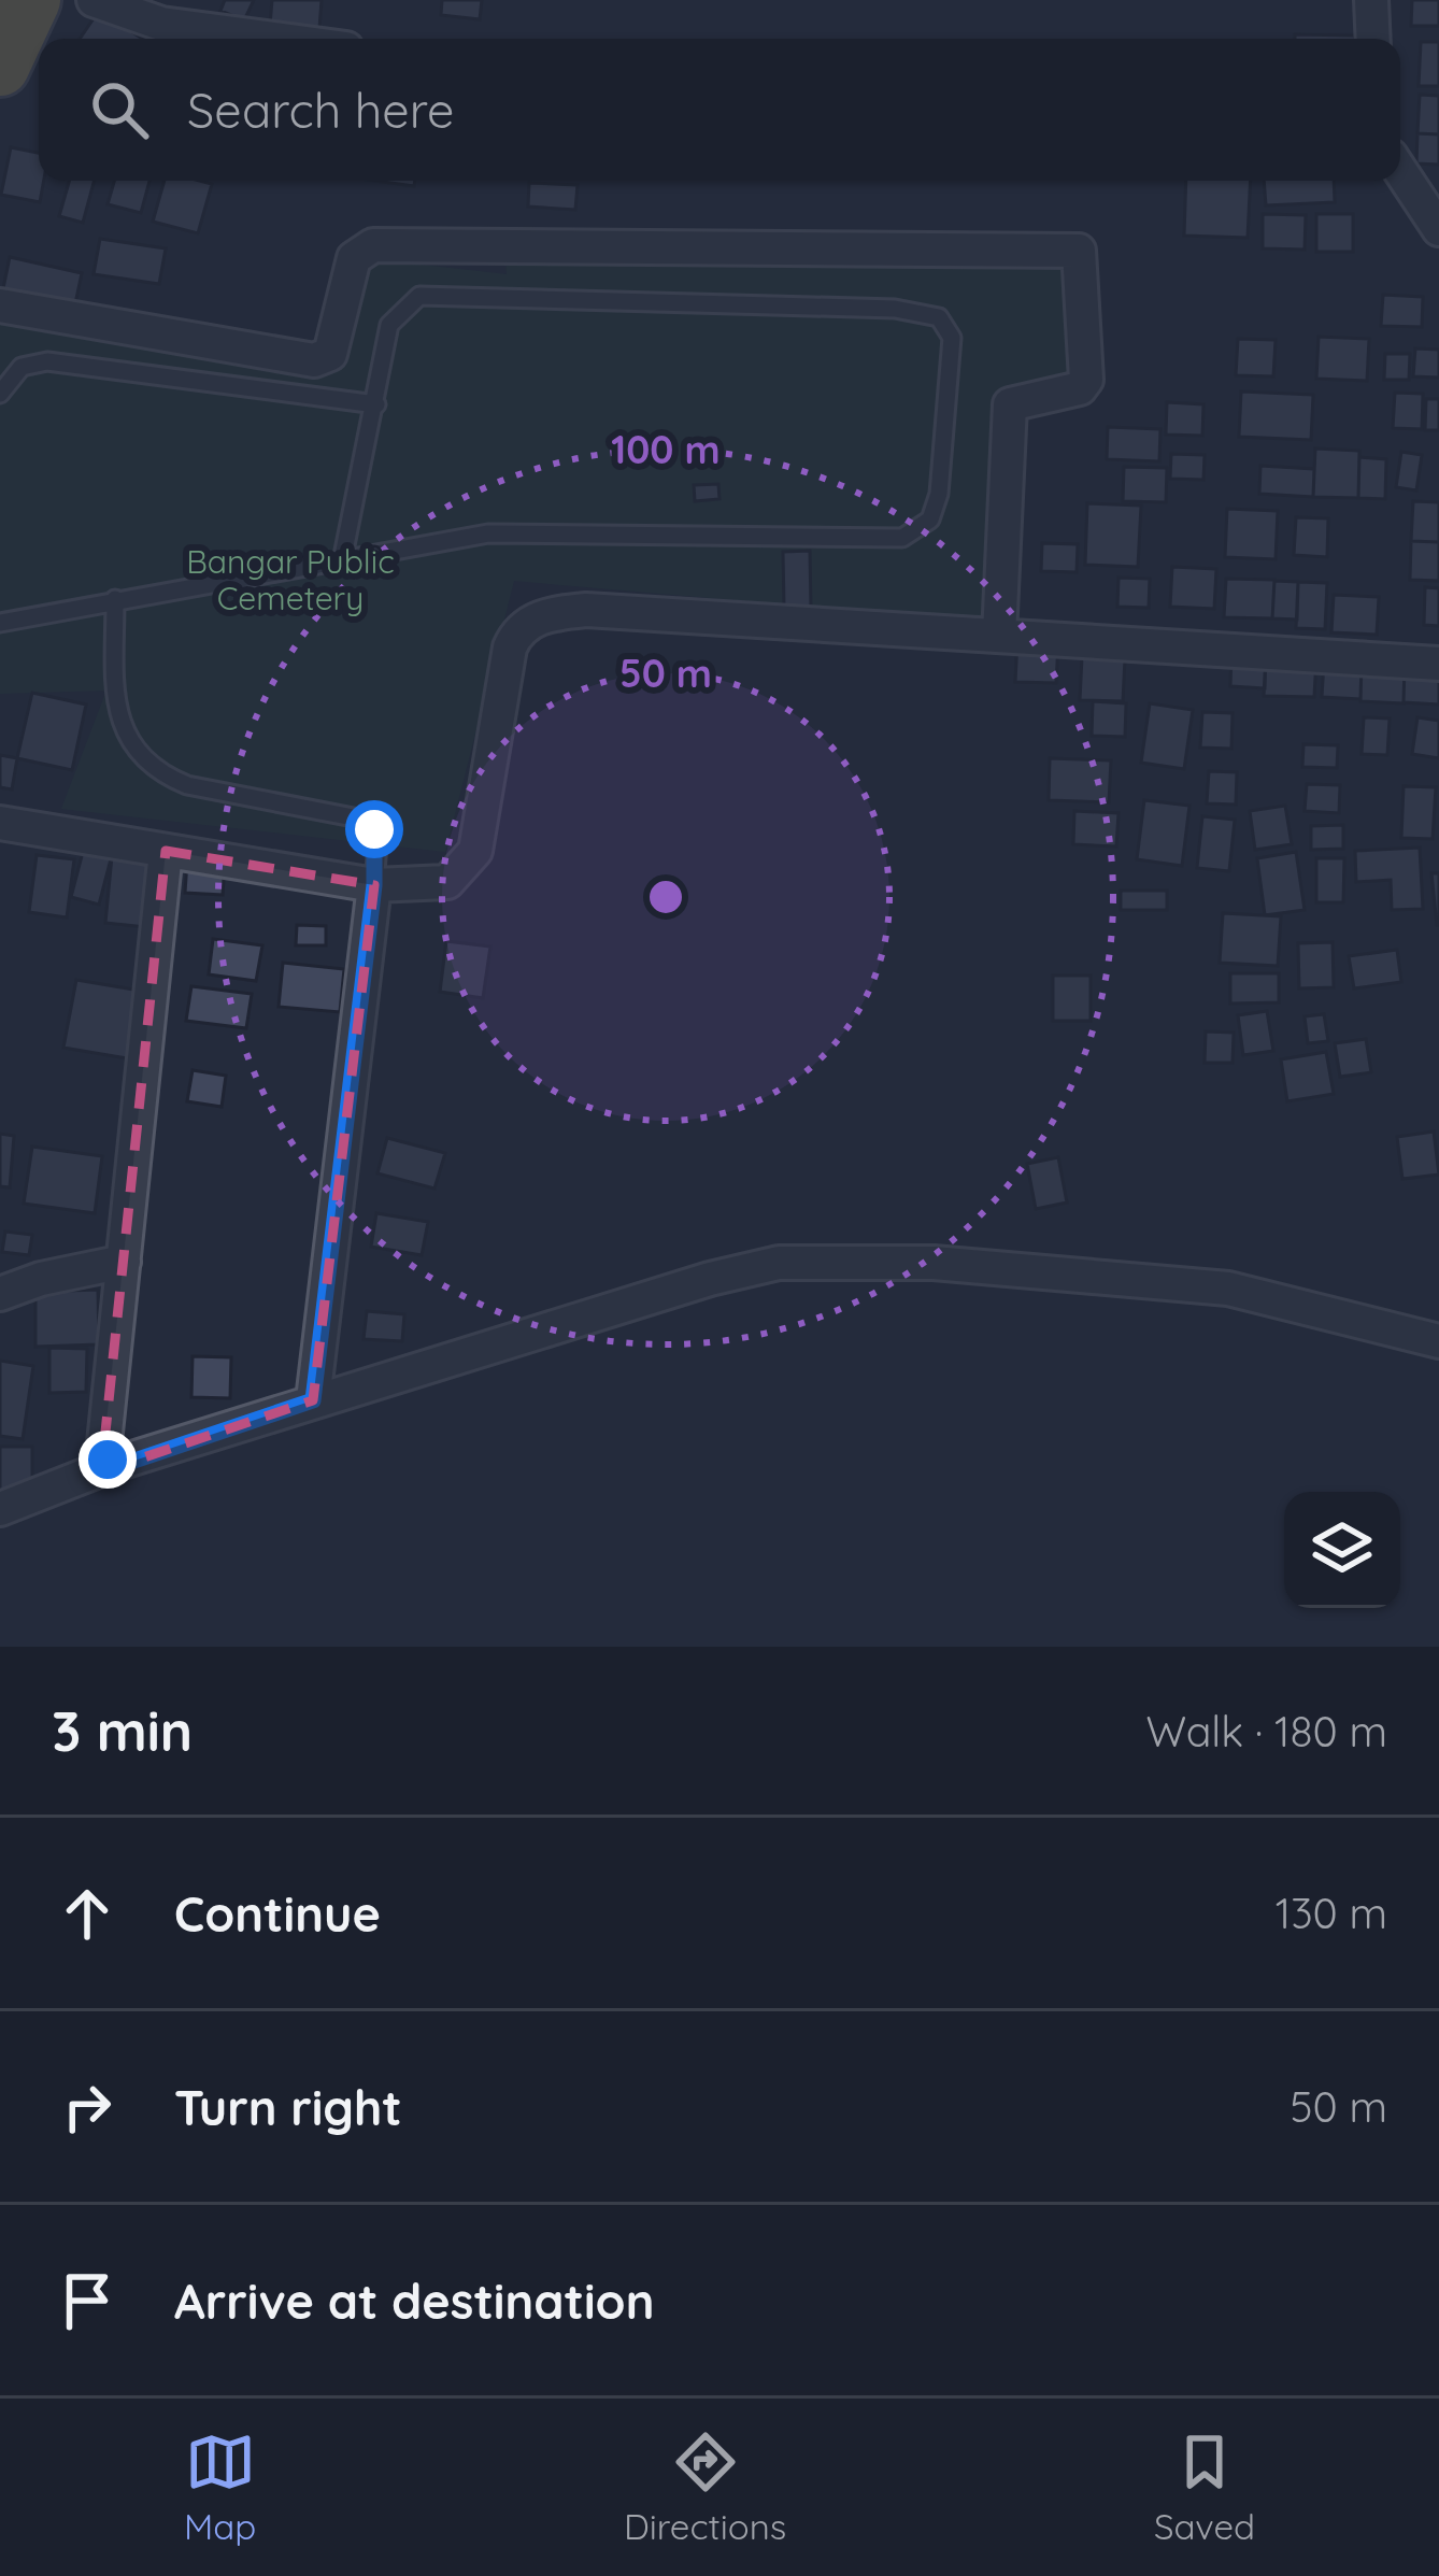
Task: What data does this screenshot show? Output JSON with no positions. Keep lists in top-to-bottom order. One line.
{"parks":["Bangar Public Cemetery"],"page":{"search":"Search here","heading":["3 min","Walk · 180 m"],"list":[["Continue","130 m"],["Turn right","50 m"],"Arrive at destination"],"nav":["Map","Directions","Saved"]},"rings":["100 m","50 m"]}
